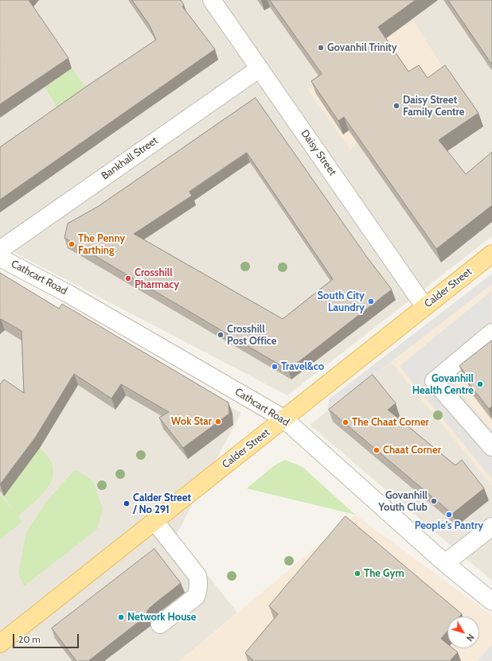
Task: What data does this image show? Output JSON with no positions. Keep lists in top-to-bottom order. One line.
{"streets":{"main road":["Calder Street"],"street":["Daisy Street","Bankhall Street","Cathcart Road"]},"crossings":[["Daisy Street","Bankhall Street"],["Daisy Street","Calder Street"],["Cathcart Road","Calder Street"]],"places":["Govanhil Trinity","Daisy Street Family Centre","The Penny Farthing","Crosshill Pharmacy","South City Laundry","Crosshill Post Office","Travel&co","Govanhill Health Centre","Wok Star","The Chaat Corner","Chaat Corner","Govanhill Youth Club","Calder Street / No 291","People’s Pantry","The Gym","Network House"],"scale_bar":"20 m","north":"bottom right"}
